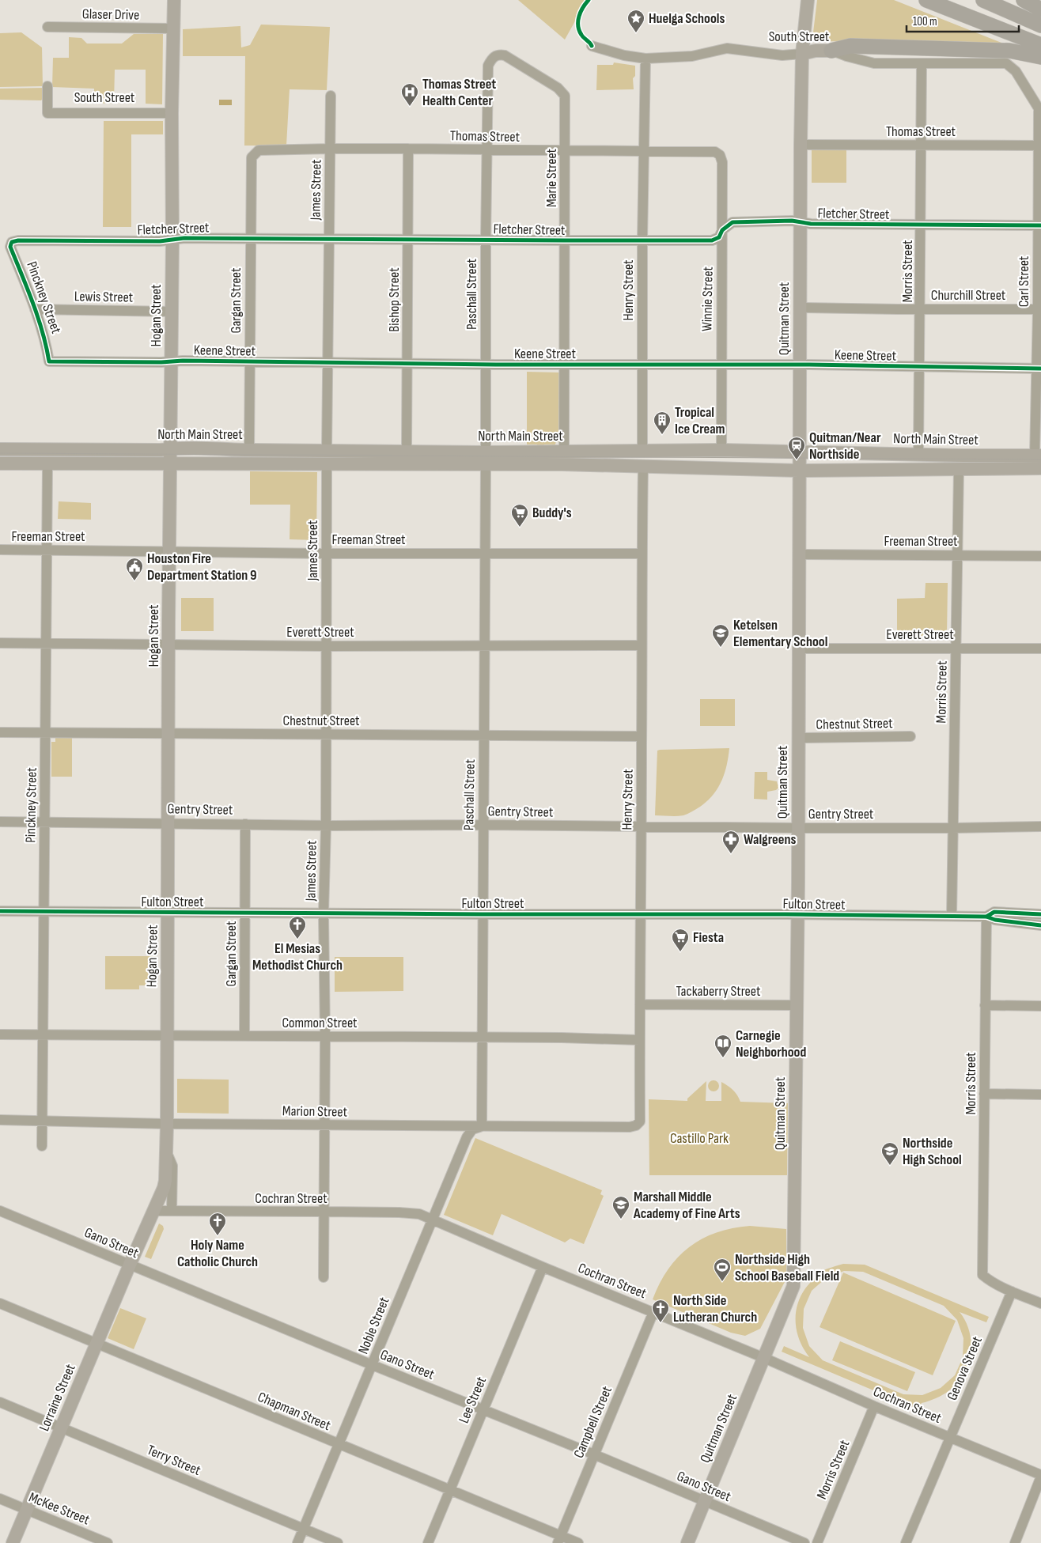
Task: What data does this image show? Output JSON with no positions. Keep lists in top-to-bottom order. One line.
{"streets":{"main road":["South Street","Hogan Street","Quitman Street","North Main Street","Lorraine Street"],"street":["Glaser Drive","Thomas Street","Marie Street","James Street","Fletcher Street","Morris Street","Carl Street","Henry Street","Paschall Street","Churchill Street","Lewis Street","Pinckney Street","Winnie Street","Bishop Street","Gargan Street","Keene Street","Freeman Street","Everett Street","Chestnut Street","Gentry Street","Fulton Street","Tackaberry Street","Common Street","Marion Street","Cochran Street","Gano Street","Noble Street","Genova Street","Lee Street","Chapman Street","Campbell Street","Terry Street","McKee Street"]},"crossings":[["Glaser Drive","Hogan Street"],["South Street","Morris Street"],["South Street","Carl Street"],["South Street","Henry Street"],["South Street","Hogan Street"],["South Street","Quitman Street"],["Thomas Street","Marie Street"],["Thomas Street","James Street"],["Thomas Street","Morris Street"],["Thomas Street","Carl Street"],["Thomas Street","Henry Street"],["Thomas Street","Paschall Street"],["Thomas Street","Winnie Street"],["Thomas Street","Bishop Street"],["Thomas Street","Gargan Street"],["Thomas Street","Quitman Street"],["Marie Street","Fletcher Street"],["Marie Street","Paschall Street"],["Marie Street","Keene Street"],["Marie Street","North Main Street"],["James Street","Fletcher Street"],["James Street","Keene Street"],["James Street","North Main Street"],["James Street","Freeman Street"],["James Street","Everett Street"],["James Street","Chestnut Street"],["James Street","Gentry Street"],["James Street","Fulton Street"],["James Street","Common Street"],["James Street","Marion Street"],["James Street","Cochran Street"],["Fletcher Street","Morris Street"],["Fletcher Street","Carl Street"],["Fletcher Street","Henry Street"],["Fletcher Street","Paschall Street"],["Fletcher Street","Pinckney Street"],["Fletcher Street","Winnie Street"],["Fletcher Street","Bishop Street"],["Fletcher Street","Gargan Street"],["Fletcher Street","Hogan Street"],["Fletcher Street","Quitman Street"],["Morris Street","Churchill Street"],["Morris Street","Keene Street"],["Morris Street","North Main Street"],["Morris Street","Freeman Street"],["Morris Street","Everett Street"],["Morris Street","Gentry Street"],["Morris Street","Fulton Street"],["Morris Street","Cochran Street"],["Morris Street","Genova Street"],["Carl Street","Churchill Street"],["Carl Street","Keene Street"],["Carl Street","North Main Street"],["Henry Street","Keene Street"],["Henry Street","North Main Street"],["Henry Street","Freeman Street"],["Henry Street","Everett Street"],["Henry Street","Chestnut Street"],["Henry Street","Gentry Street"],["Henry Street","Fulton Street"],["Henry Street","Tackaberry Street"],["Henry Street","Common Street"],["Henry Street","Marion Street"],["Paschall Street","Keene Street"],["Paschall Street","North Main Street"],["Paschall Street","Freeman Street"],["Paschall Street","Everett Street"],["Paschall Street","Chestnut Street"],["Paschall Street","Gentry Street"],["Paschall Street","Fulton Street"],["Paschall Street","Common Street"],["Paschall Street","Marion Street"],["Paschall Street","Noble Street"],["Churchill Street","Quitman Street"],["Lewis Street","Pinckney Street"],["Lewis Street","Hogan Street"],["Pinckney Street","Keene Street"],["Pinckney Street","North Main Street"],["Pinckney Street","Freeman Street"],["Pinckney Street","Everett Street"],["Pinckney Street","Chestnut Street"],["Pinckney Street","Gentry Street"],["Pinckney Street","Fulton Street"],["Pinckney Street","Common Street"],["Pinckney Street","Marion Street"],["Winnie Street","Keene Street"],["Winnie Street","North Main Street"],["Bishop Street","Keene Street"],["Bishop Street","North Main Street"],["Gargan Street","Keene Street"],["Gargan Street","North Main Street"],["Gargan Street","Gentry Street"],["Gargan Street","Fulton Street"],["Gargan Street","Common Street"],["Hogan Street","Keene Street"],["Hogan Street","North Main Street"],["Hogan Street","Freeman Street"],["Hogan Street","Everett Street"],["Hogan Street","Chestnut Street"],["Hogan Street","Gentry Street"],["Hogan Street","Fulton Street"],["Hogan Street","Common Street"],["Hogan Street","Marion Street"],["Hogan Street","Cochran Street"],["Hogan Street","Gano Street"],["Hogan Street","Lorraine Street"],["Quitman Street","Keene Street"],["Quitman Street","North Main Street"],["Quitman Street","Freeman Street"],["Quitman Street","Everett Street"],["Quitman Street","Chestnut Street"],["Quitman Street","Gentry Street"],["Quitman Street","Fulton Street"],["Quitman Street","Tackaberry Street"],["Quitman Street","Cochran Street"],["Quitman Street","Gano Street"],["Marion Street","Noble Street"],["Cochran Street","Noble Street"],["Cochran Street","Genova Street"],["Cochran Street","Lee Street"],["Cochran Street","Campbell Street"],["Gano Street","Noble Street"],["Gano Street","Lorraine Street"],["Gano Street","Lee Street"],["Gano Street","Campbell Street"],["Noble Street","Chapman Street"],["Noble Street","Terry Street"],["Lorraine Street","Chapman Street"],["Lorraine Street","Terry Street"],["Lorraine Street","McKee Street"],["Lee Street","Chapman Street"],["Chapman Street","Campbell Street"]],"parks":["Castillo Park"],"places":{"place":["Huelga Schools"],"hospital":["Thomas Street Health Center"],"building":["Tropical Ice Cream"],"station":["Quitman/Near Northside"],"supermarket":["Buddy's","Fiesta"],"public building":["Houston Fire Department Station 9"],"school or university":["Ketelsen Elementary School","Northside High School","Marshall Middle Academy of Fine Arts"],"pharmacy":["Walgreens"],"church":["El Mesias Methodist Church","Holy Name Catholic Church","North Side Lutheran Church"],"library":["Carnegie Neighborhood"],"sports":["Northside High School Baseball Field"]},"scale_bar":"100 m"}
